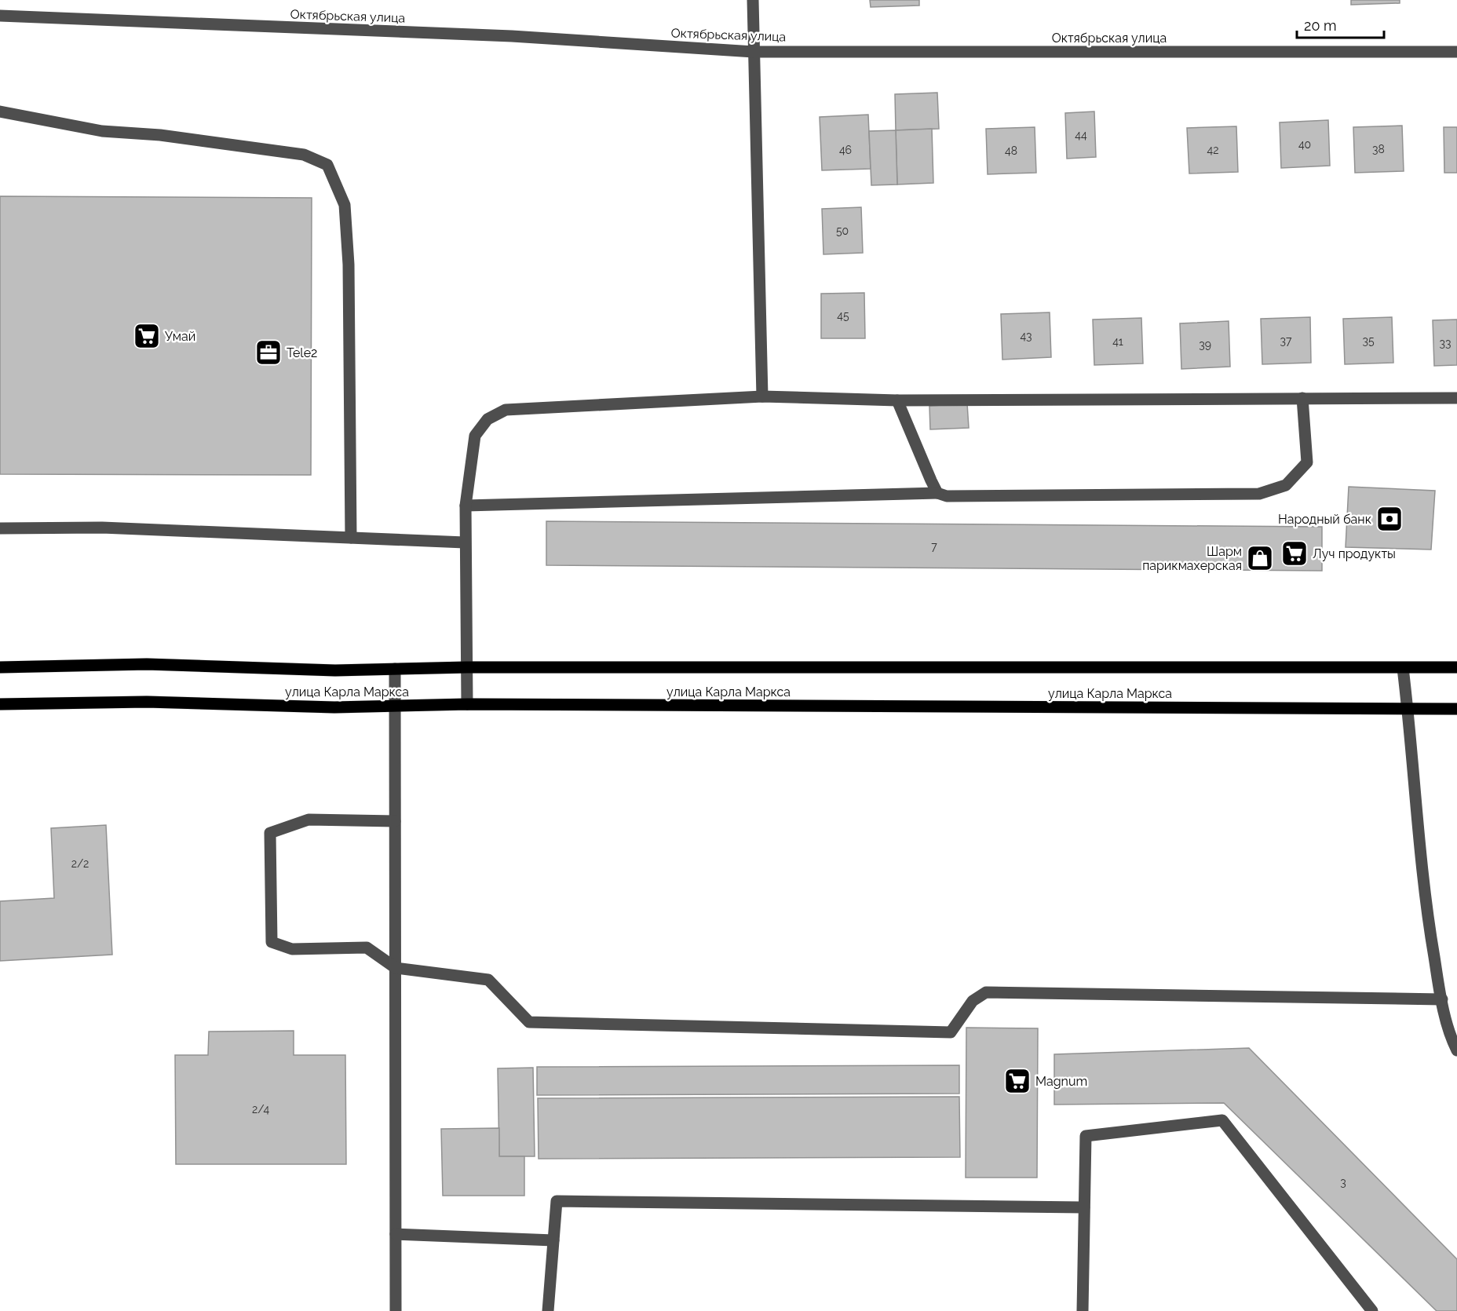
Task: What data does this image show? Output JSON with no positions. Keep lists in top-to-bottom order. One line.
{"streets":{"main road":["улица Карла Маркса"],"street":["Октябрьская улица"]},"places":{"supermarket":["Умай","Луч продукты","Magnum"],"office":["Tele2"],"bank":["Народный банк"],"shop":["Шарм парикмахерская"]},"house_numbers":["44","40","38","46","42","48","50","45","43","37","35","41","33","39","7","2/2","2/4","3"],"scale_bar":"20 m"}
